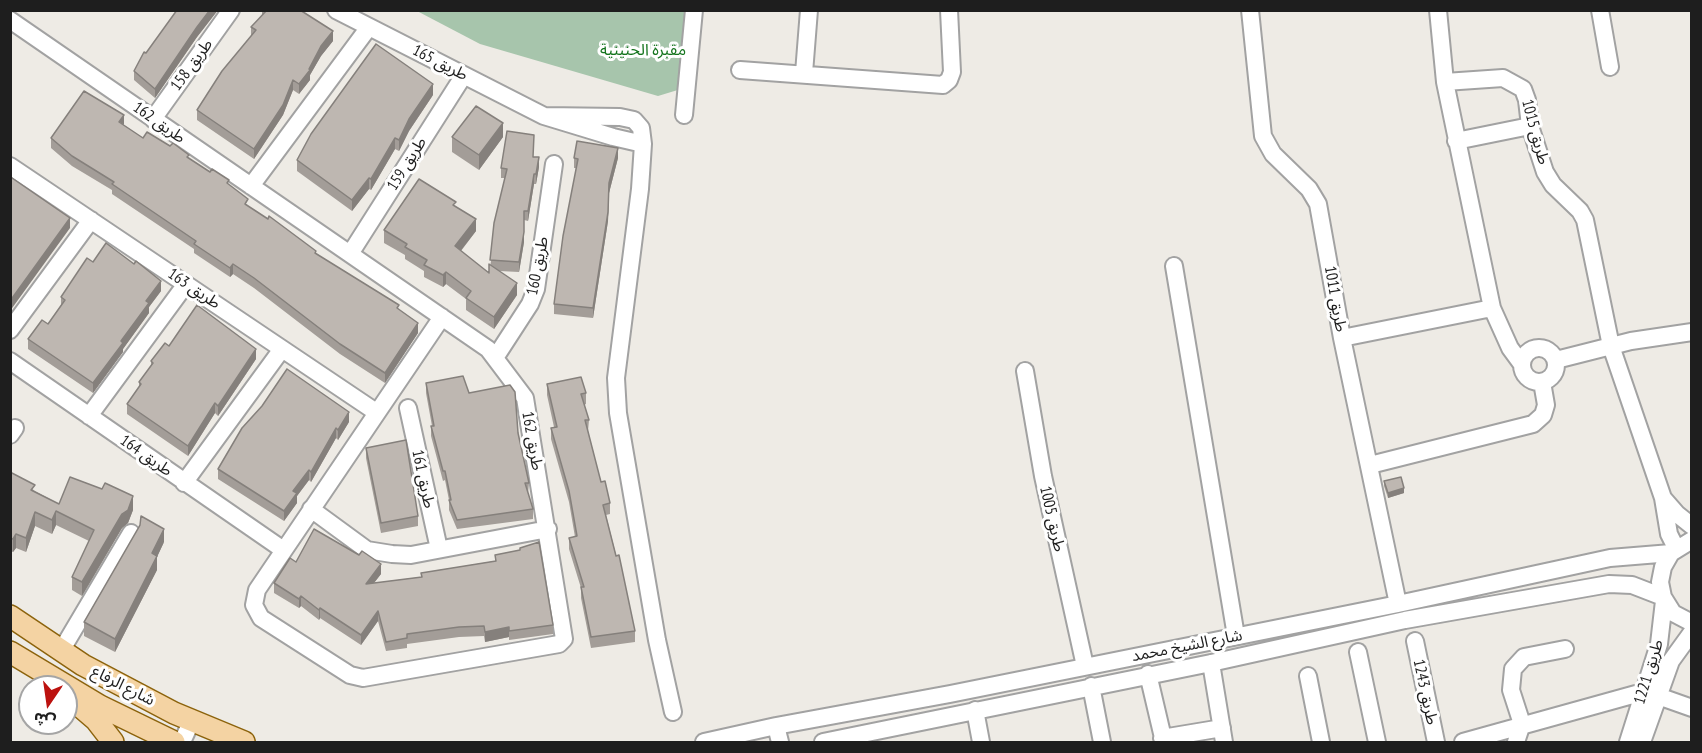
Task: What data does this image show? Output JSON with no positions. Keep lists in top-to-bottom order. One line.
{"streets":{"main road":["شارع الرفاع"],"street":["طريق 165","طريق 158","طريق 162","طريق 1015","طريق 159","طريق 160","طريق 163","طريق 1011","طريق 164","طريق 161","طريق 1005","شارع الشيخ محمد","طريق 1221","طريق 1243"]},"crossings":[["طريق 165","طريق 159"],["طريق 158","طريق 162"],["طريق 162","طريق 159"],["طريق 162","طريق 160"],["طريق 162","طريق 164"],["طريق 1015","شارع الشيخ محمد"],["طريق 1015","طريق 1221"],["طريق 1011","شارع الشيخ محمد"],["طريق 1005","شارع الشيخ محمد"],["شارع الشيخ محمد","طريق 1221"]],"parks":["مقبرة الحنينية"],"north":"bottom"}
